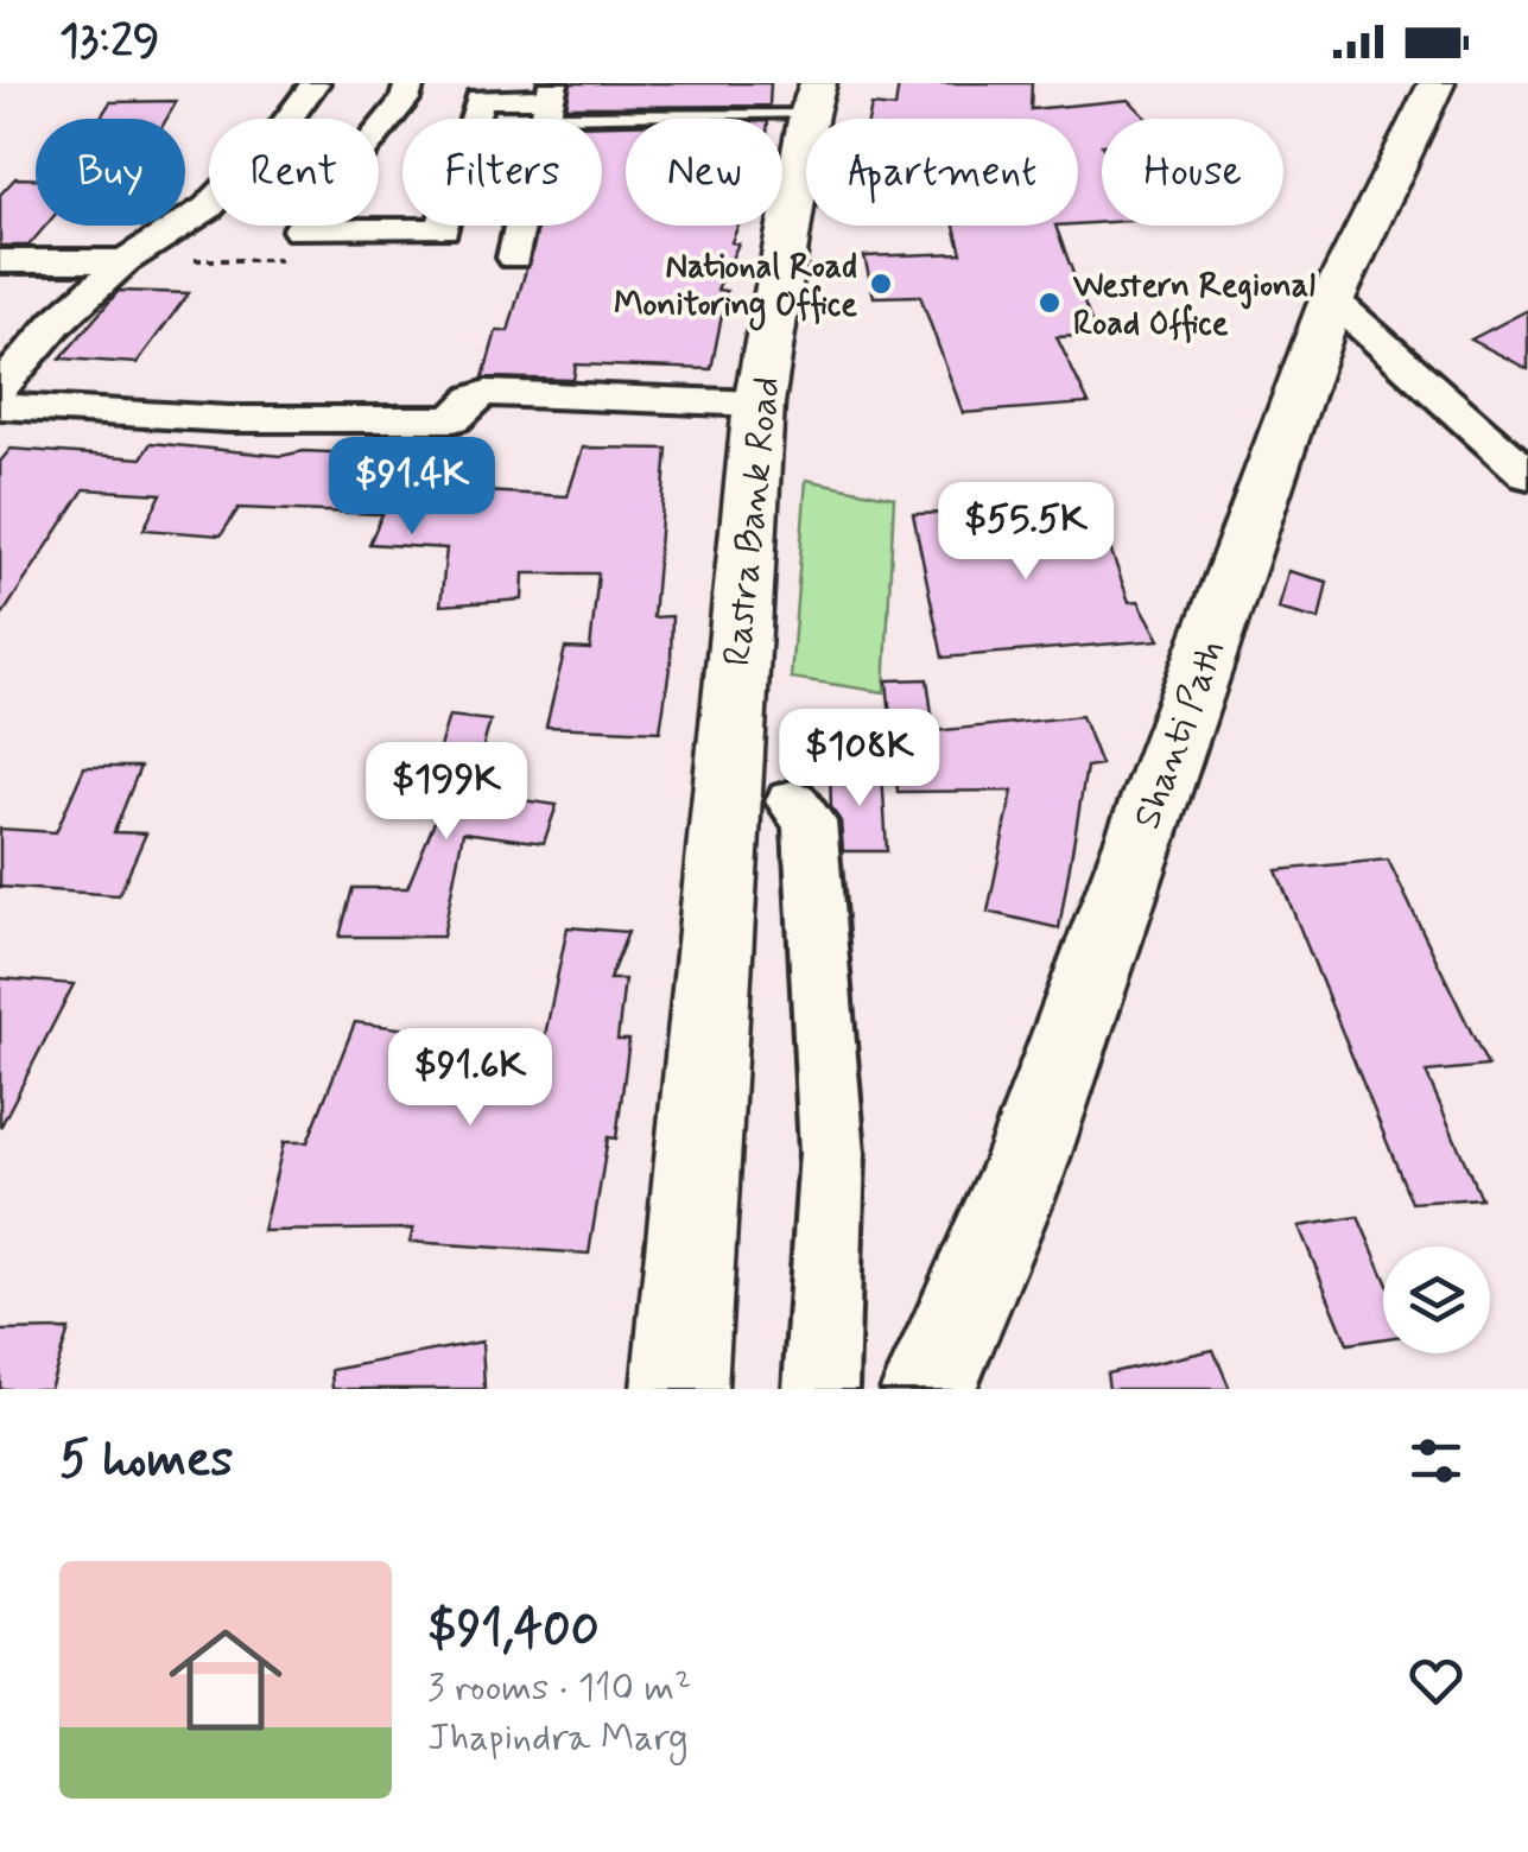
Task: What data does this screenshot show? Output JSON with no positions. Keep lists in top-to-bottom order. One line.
{"streets":{"main road":["Rastra Bank Road","Shanti Path"]},"places":["National Road Monitoring Office","Western Regional Road Office"],"page":{"status":"13:29","chip":["Buy","Rent","Filters","New","Apartment","House"],"price":["$91.4K","$55.5K","$108K","$199K","$91.6K"],"heading":"5 homes","list":[{"name":"$91,400","note":"3 rooms · 110 m² · Jhapindra Marg"}]}}
